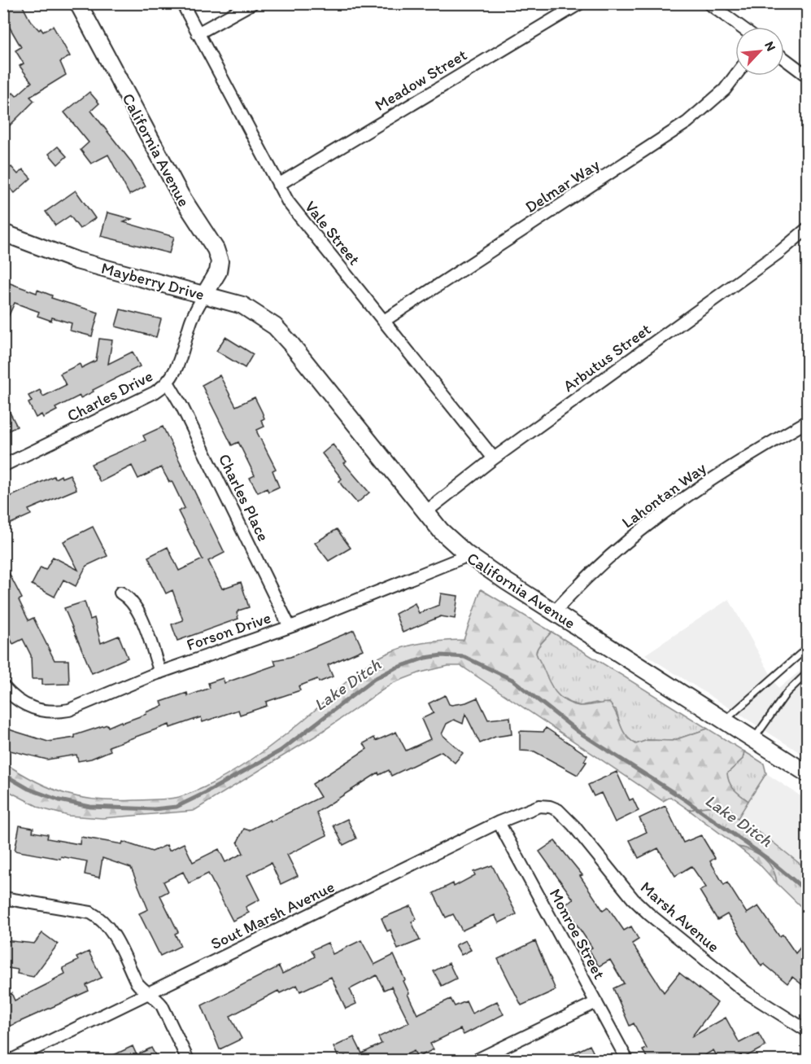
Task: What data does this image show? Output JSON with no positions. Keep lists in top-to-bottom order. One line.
{"streets":{"main road":["California Avenue","Mayberry Drive"],"street":["Meadow Street","Delmar Way","Vale Street","Arbutus Street","Charles Drive","Lahontan Way","Charles Place","Forson Drive","Sout Marsh Avenue","Marsh Avenue","Monroe Street"]},"crossings":[["Meadow Street","Vale Street"],["California Avenue","Mayberry Drive"],["California Avenue","Arbutus Street"],["California Avenue","Charles Drive"],["California Avenue","Lahontan Way"],["California Avenue","Forson Drive"],["Delmar Way","Vale Street"],["Vale Street","Arbutus Street"],["Mayberry Drive","Charles Drive"],["Charles Drive","Charles Place"],["Charles Place","Forson Drive"],["Sout Marsh Avenue","Marsh Avenue"],["Sout Marsh Avenue","Monroe Street"]],"water":["Lake Ditch"],"north":"top right"}
